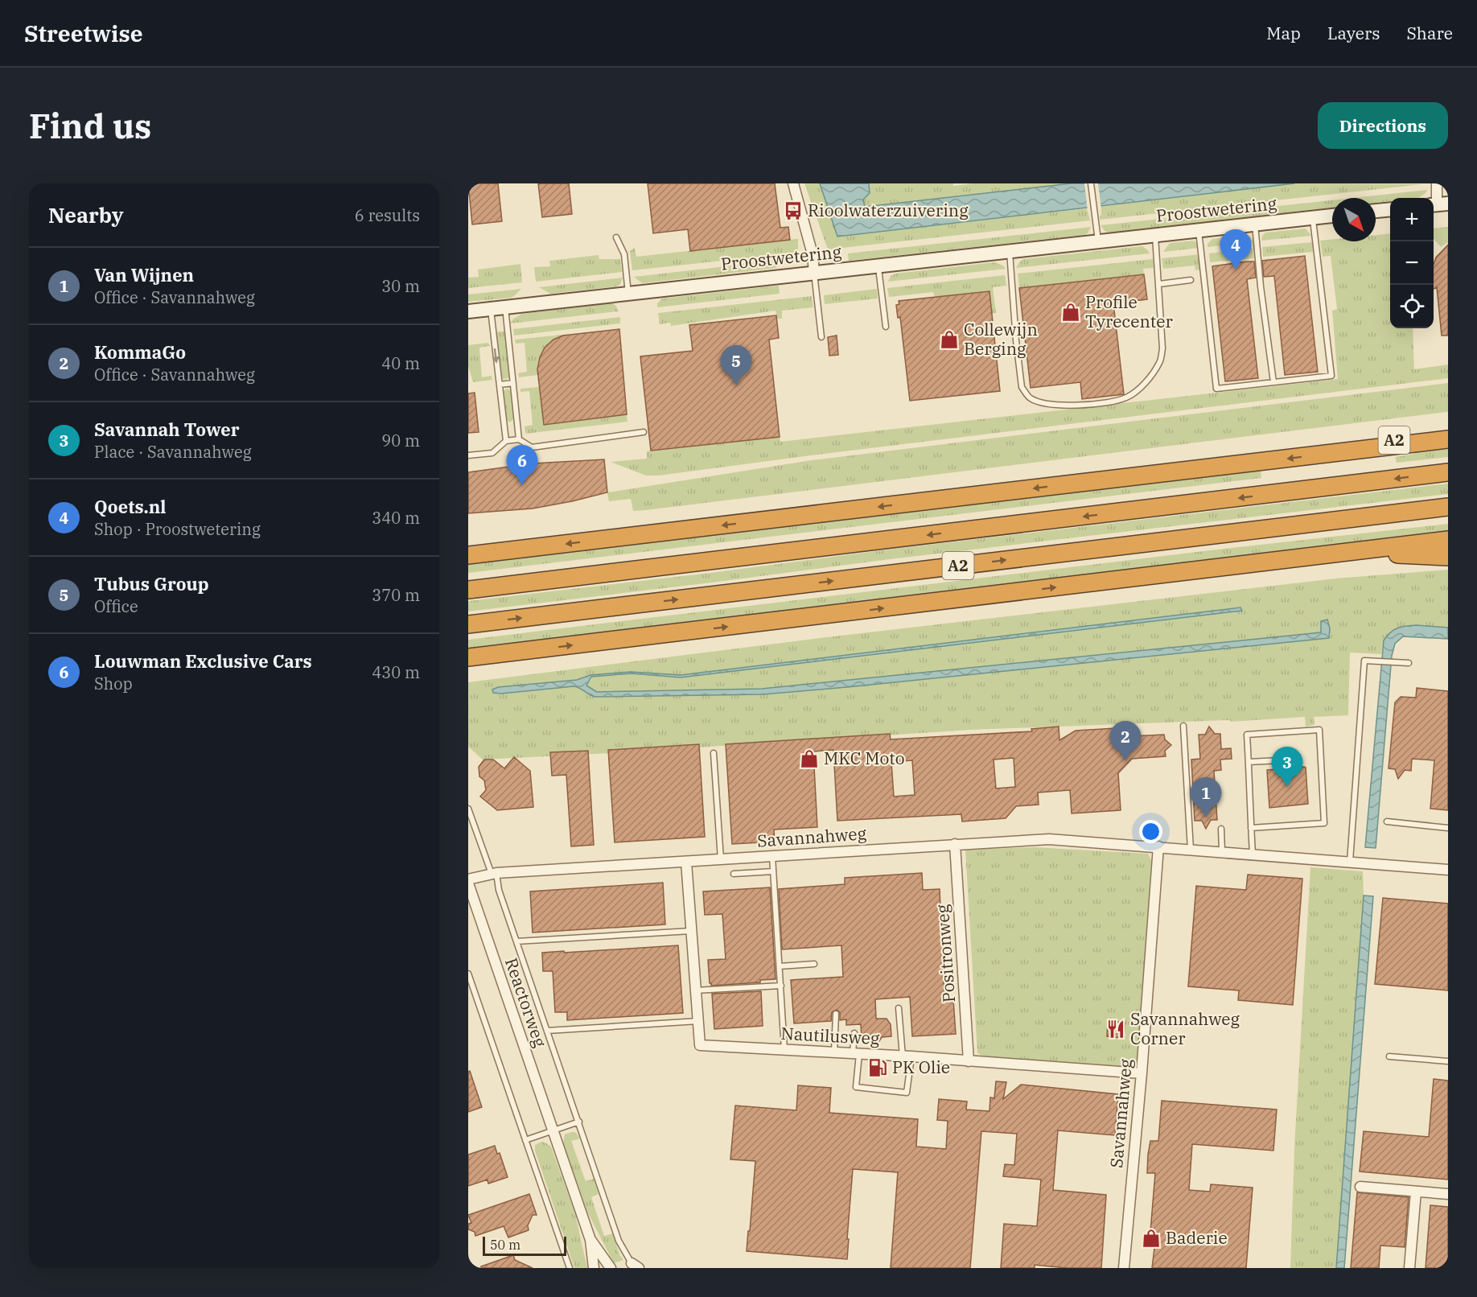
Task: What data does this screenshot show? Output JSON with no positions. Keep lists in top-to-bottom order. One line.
{"streets":{"highway":["A2"],"street":["Proostwetering","Savannahweg","Positronweg","Reactorweg","Nautilusweg"]},"crossings":[["Savannahweg","Positronweg"],["Savannahweg","Reactorweg"],["Savannahweg","Nautilusweg"],["Positronweg","Nautilusweg"]],"places":{"bus stop":["Rioolwaterzuivering"],"shop":["Profile Tyrecenter","Collewijn Berging","MKC Moto","Baderie"],"restaurant":["Savannahweg Corner"],"fuel station":["PK Olie"]},"scale_bar":"50 m","north":"bottom right","page":{"header":"Streetwise","nav":["Map","Layers","Share"],"buttons":"Directions","title":"Find us","heading":["Nearby","6 results"],"map_buttons":["+","−"],"pins":["4","5","6","2","3","1"],"list":[{"mark":"1","name":"Van Wijnen","note":"Office · Savannahweg","value":"30 m"},{"mark":"2","name":"KommaGo","note":"Office · Savannahweg","value":"40 m"},{"mark":"3","name":"Savannah Tower","note":"Place · Savannahweg","value":"90 m"},{"mark":"4","name":"Qoets.nl","note":"Shop · Proostwetering","value":"340 m"},{"mark":"5","name":"Tubus Group","note":"Office","value":"370 m"},{"mark":"6","name":"Louwman Exclusive Cars","note":"Shop","value":"430 m"}],"scale":"50 m"}}
